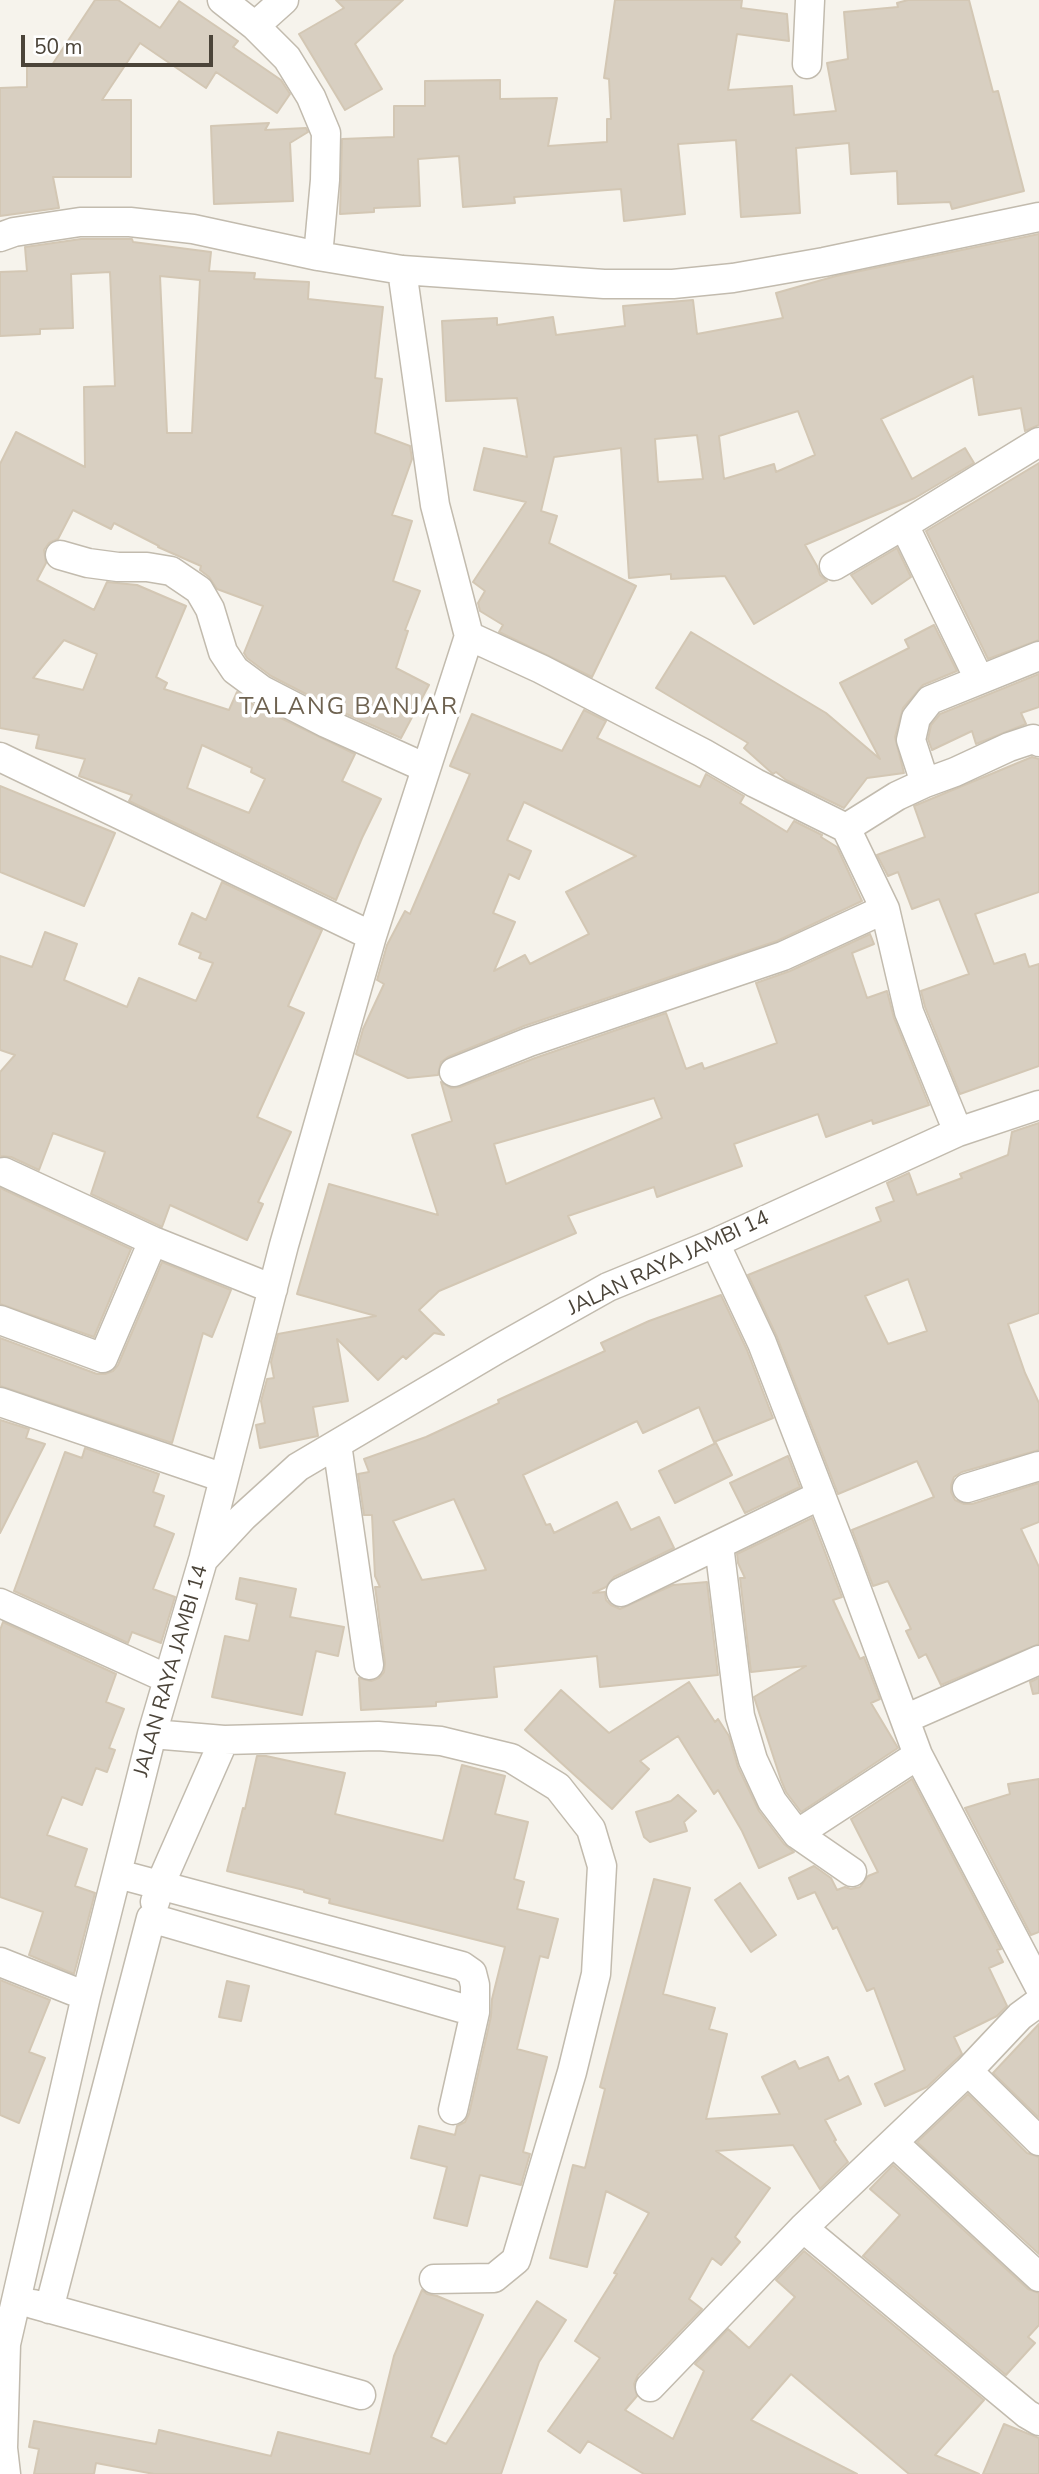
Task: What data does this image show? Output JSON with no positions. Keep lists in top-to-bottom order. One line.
{"streets":{"street":["JALAN RAYA JAMBI 14"]},"districts":["TALANG BANJAR"],"scale_bar":"50 m"}
